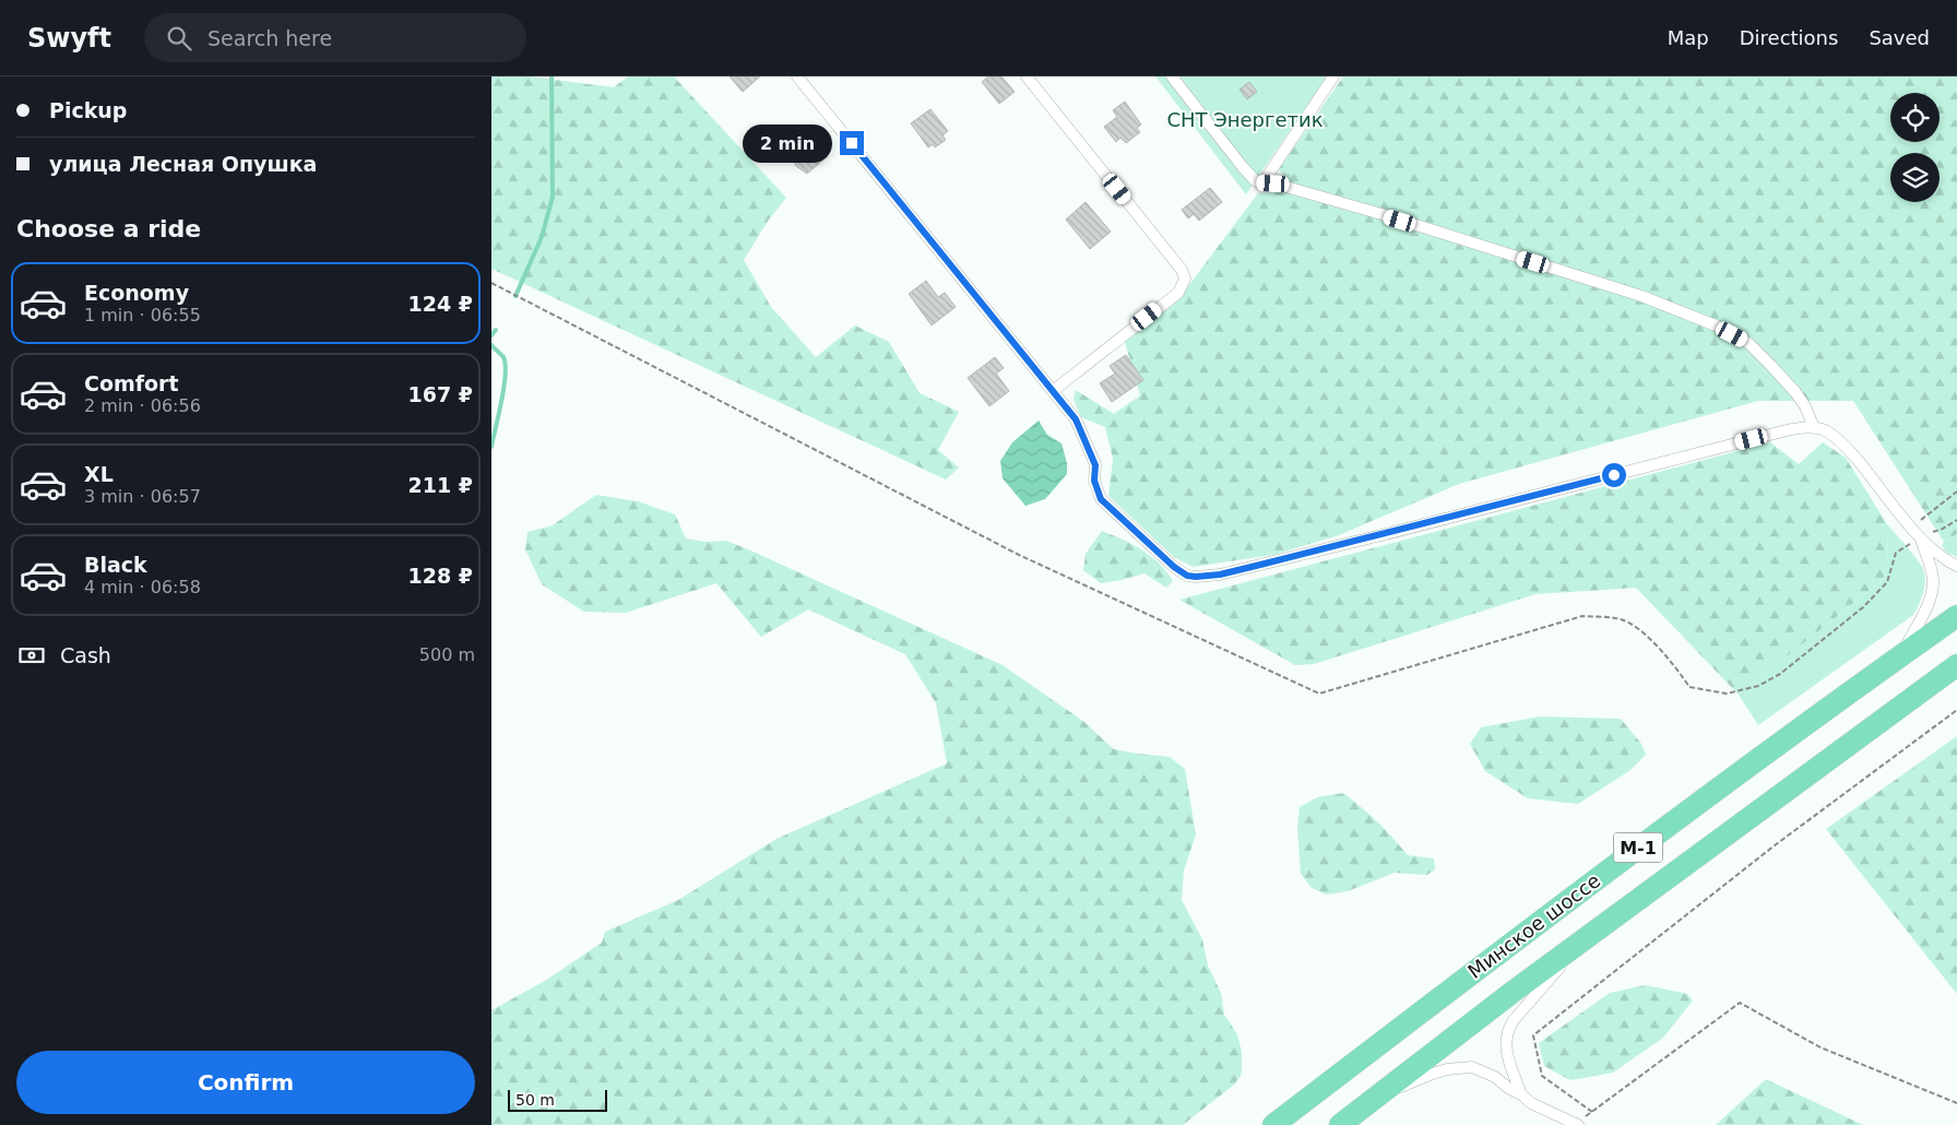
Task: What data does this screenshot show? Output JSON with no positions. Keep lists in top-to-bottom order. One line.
{"streets":{"highway":["М-1","Минское шоссе"]},"parks":["СНТ Энергетик"],"scale_bar":"50 m","page":{"header":"Swyft","search":"Search here","nav":["Map","Directions","Saved"],"banner":["Pickup","улица Лесная Опушка"],"bubble":"2 min","heading":"Choose a ride","list":[{"name":"Economy","note":"1 min · 06:55","value":"124 ₽"},{"name":"Comfort","note":"2 min · 06:56","value":"167 ₽"},{"name":"XL","note":"3 min · 06:57","value":"211 ₽"},{"name":"Black","note":"4 min · 06:58","value":"128 ₽"}],"pay":["Cash","500 m"],"buttons":"Confirm","scale":"50 m"}}
